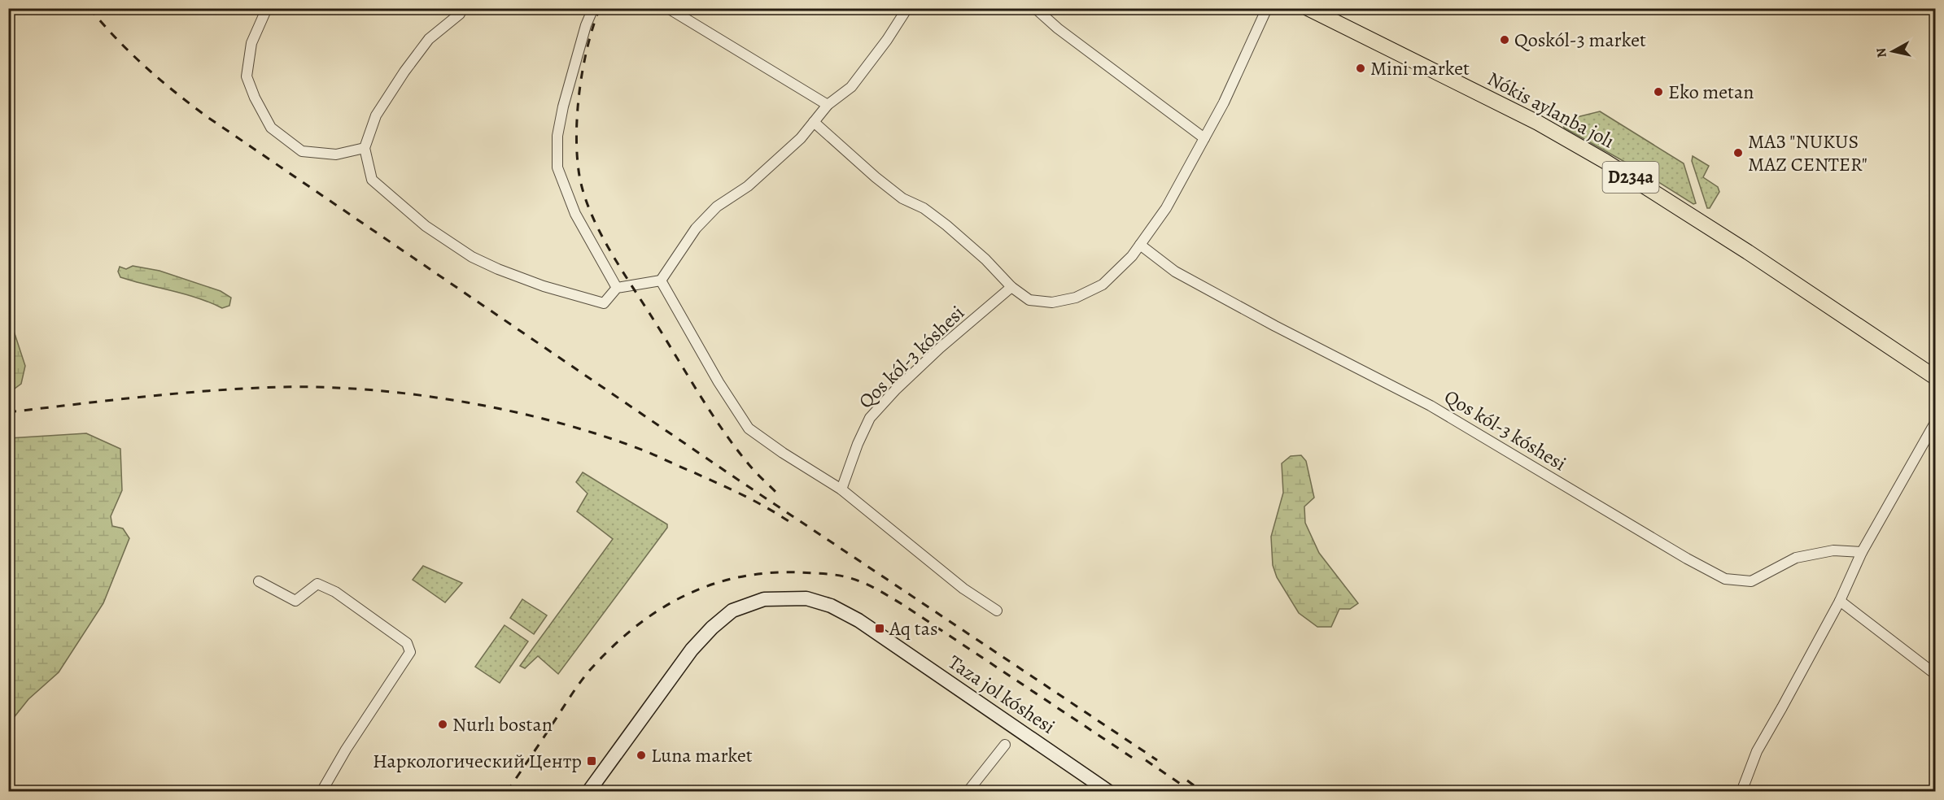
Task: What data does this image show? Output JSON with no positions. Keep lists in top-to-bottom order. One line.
{"streets":{"main road":["Nókis aylanba jolı","D234a","Taza jol kóshesi"],"street":["Qos kól-3 kóshesi"]},"places":{"other":["Qoskól-3 market","Mini market","Eko metan","МАЗ \"NUKUS MAZ CENTER\"","Nurlı bostan","Luna market"],"transit":["Aq tas","Наркологический Центр"]},"north":"left"}
